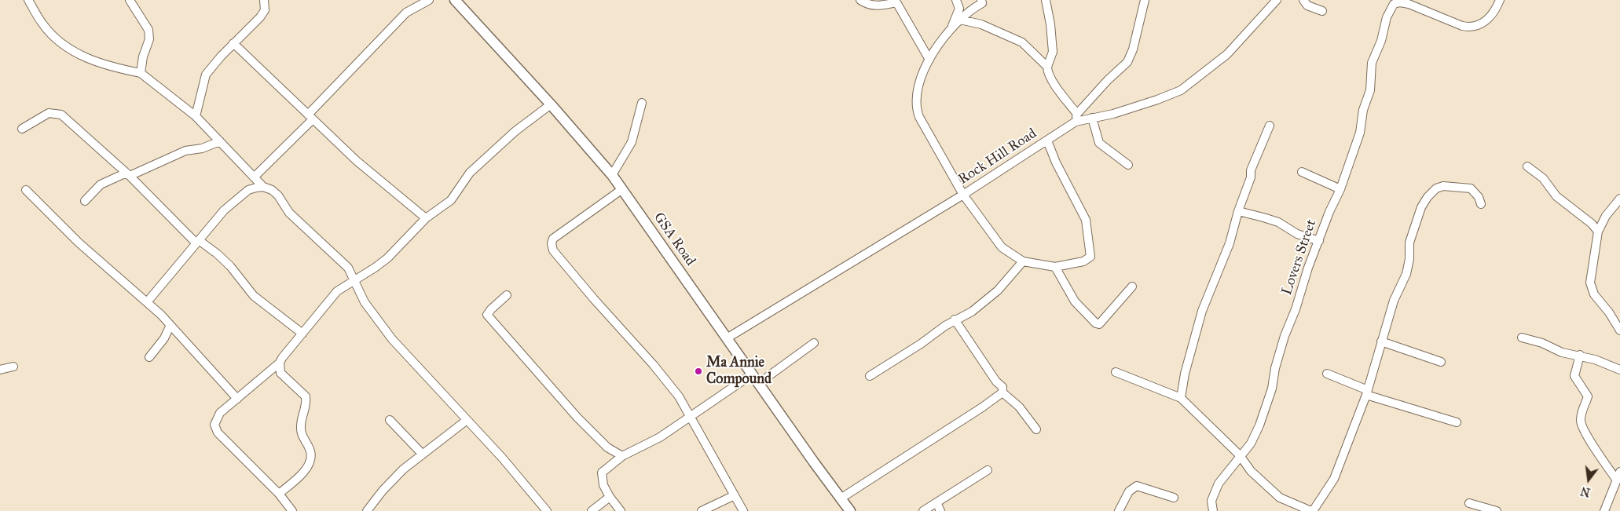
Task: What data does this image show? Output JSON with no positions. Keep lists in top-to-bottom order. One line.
{"streets":{"street":["Rock Hill Road","GSA Road","Lovers Street"]},"crossings":[["Rock Hill Road","GSA Road"]],"places":["Ma Annie Compound"],"north":"bottom"}
